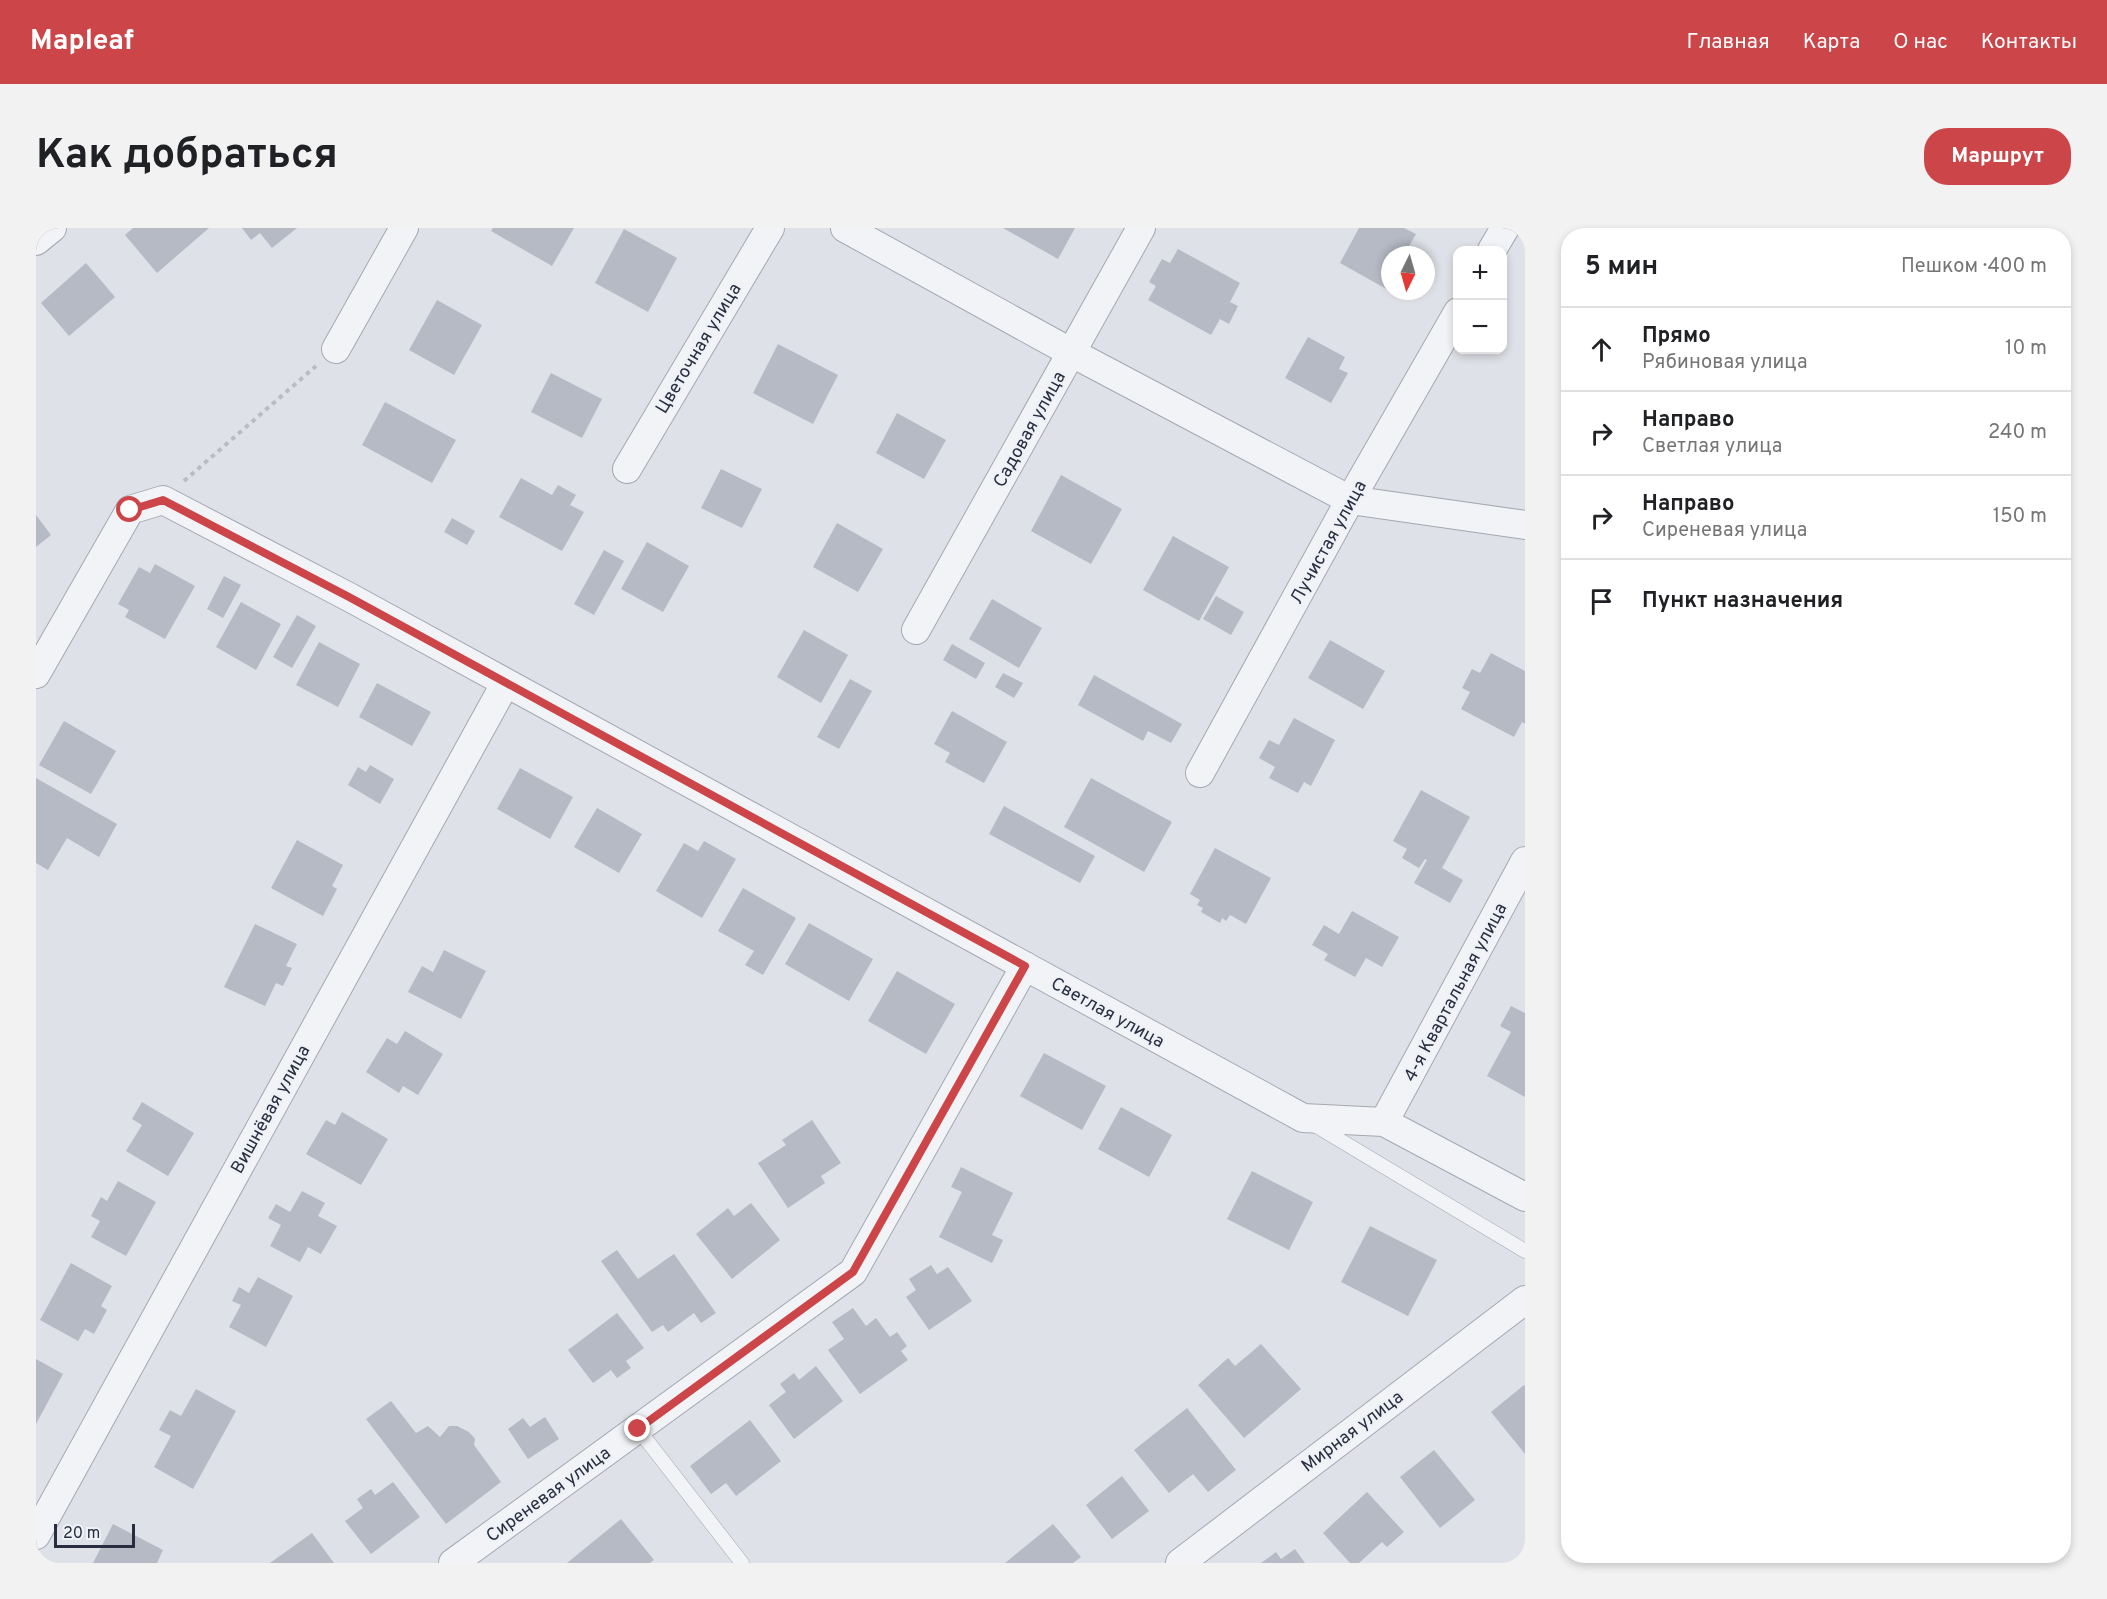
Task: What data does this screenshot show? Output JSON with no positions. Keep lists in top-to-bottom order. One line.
{"streets":{"street":["Цветочная улица","Садовая улица","Лучистая улица","4-я Квартальная улица","Светлая улица","Вишнёвая улица","Мирная улица","Сиреневая улица"]},"crossings":[["4-я Квартальная улица","Светлая улица"],["Светлая улица","Вишнёвая улица"],["Светлая улица","Сиреневая улица"]],"scale_bar":"20 m","north":"bottom","page":{"header":"Mapleaf","nav":["Главная","Карта","О нас","Контакты"],"buttons":"Маршрут","title":"Как добраться","heading":["5 мин","Пешком · 400 m"],"map_buttons":["+","−"],"list":[["Прямо","Рябиновая улица","10 m"],["Направо","Светлая улица","240 m"],["Направо","Сиреневая улица","150 m"],"Пункт назначения"],"scale":"20 m"}}
